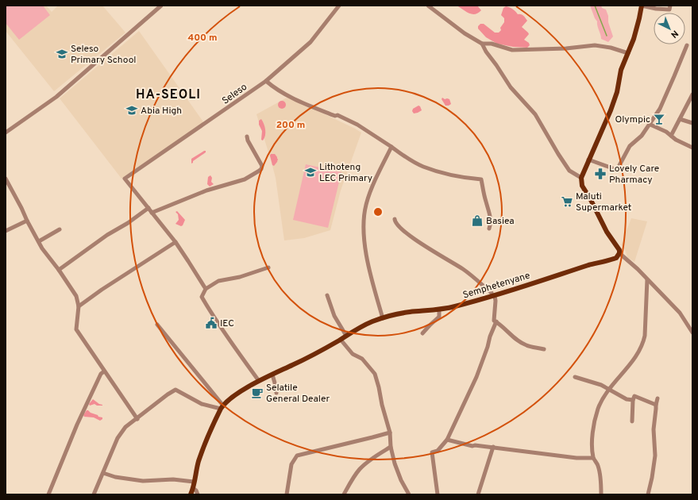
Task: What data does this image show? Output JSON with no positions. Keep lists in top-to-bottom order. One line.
{"streets":{"main road":["Semphetenyane"],"street":["Seleso"]},"districts":["HA-SEOLI"],"places":{"school or university":["Seleso Primary School","Abia High","Lithoteng LEC Primary"],"bar":["Olympic"],"pharmacy":["Lovely Care Pharmacy"],"supermarket":["Maluti Supermarket"],"shop":["Basiea"],"public building":["IEC"],"cafe":["Selatile General Dealer"]},"north":"bottom right","rings":["400 m","200 m"]}
